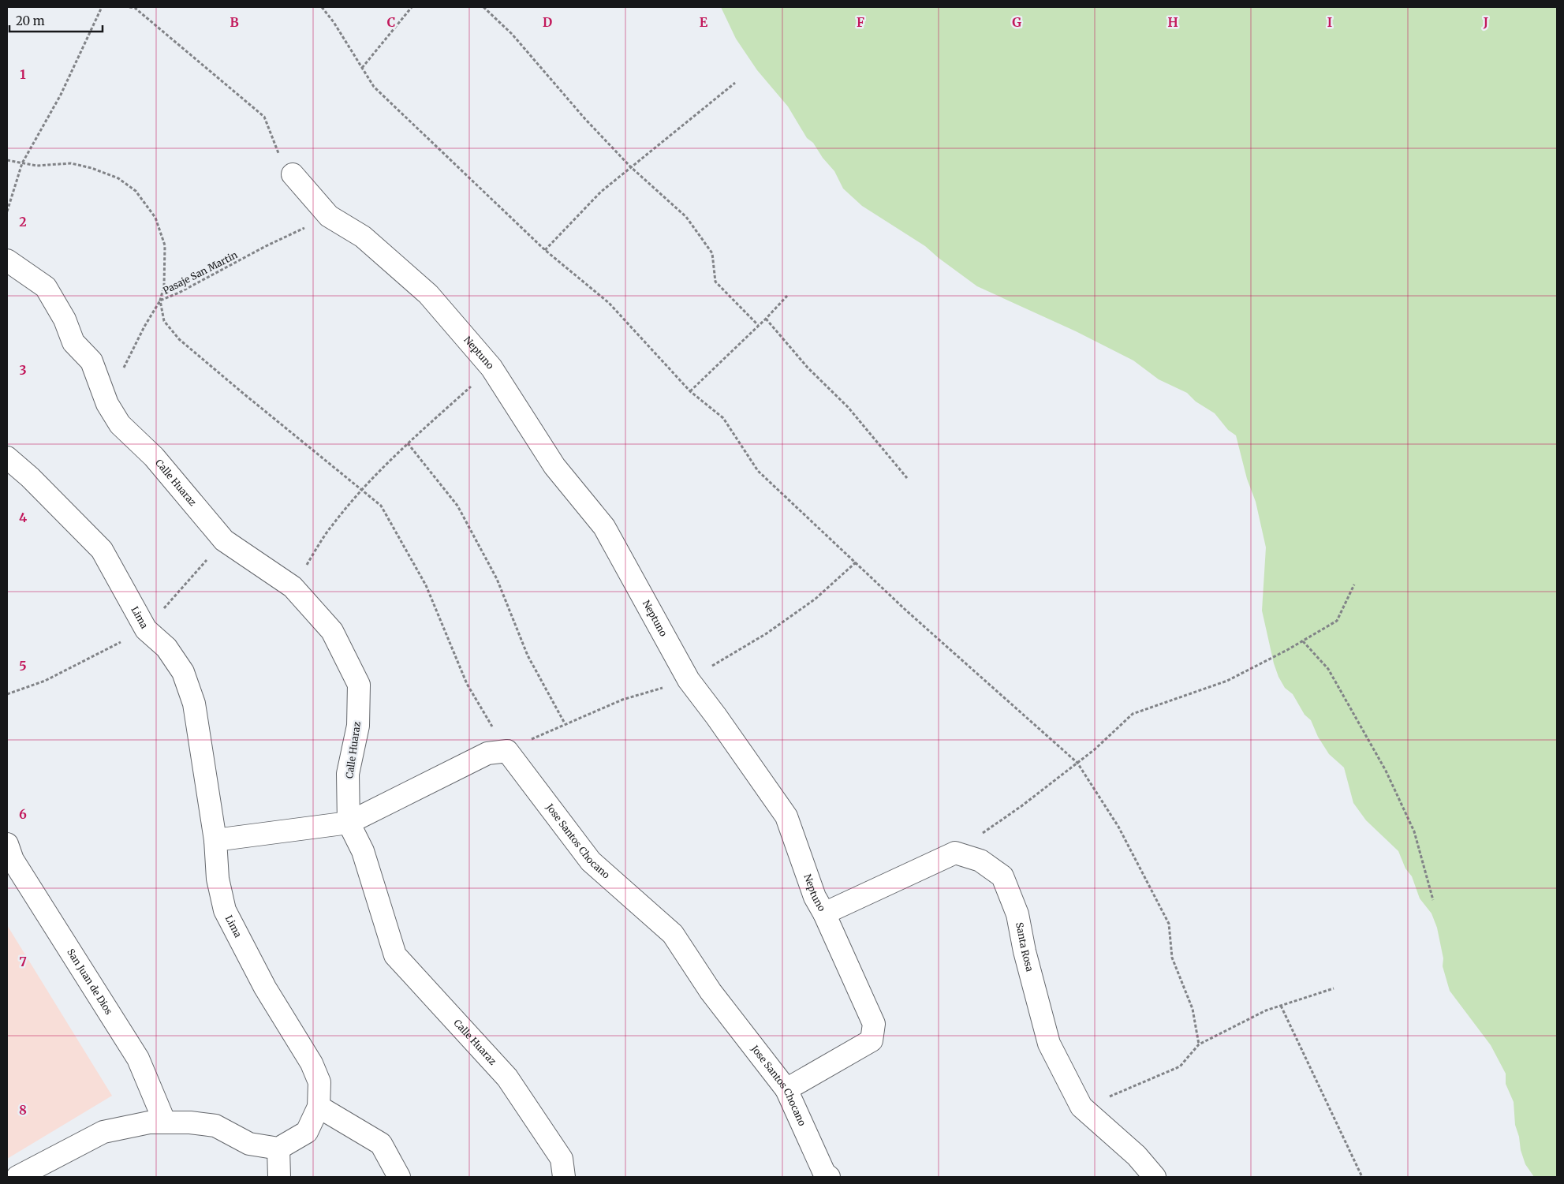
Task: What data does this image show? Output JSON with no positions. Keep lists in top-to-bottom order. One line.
{"streets":{"street":["Neptuno","Calle Huaraz","Lima","Jose Santos Chocano","Santa Rosa","San Juan de Dios"],"path":["Pasaje San Martin"]},"crossings":[["Pasaje San Martin","Neptuno"],["Pasaje San Martin","Calle Huaraz"],["Neptuno","Jose Santos Chocano"]],"scale_bar":"20 m","grid":{"columns":["B","C","D","E","F","G","H","I","J"],"rows":["1","2","3","4","5","6","7","8"]}}
